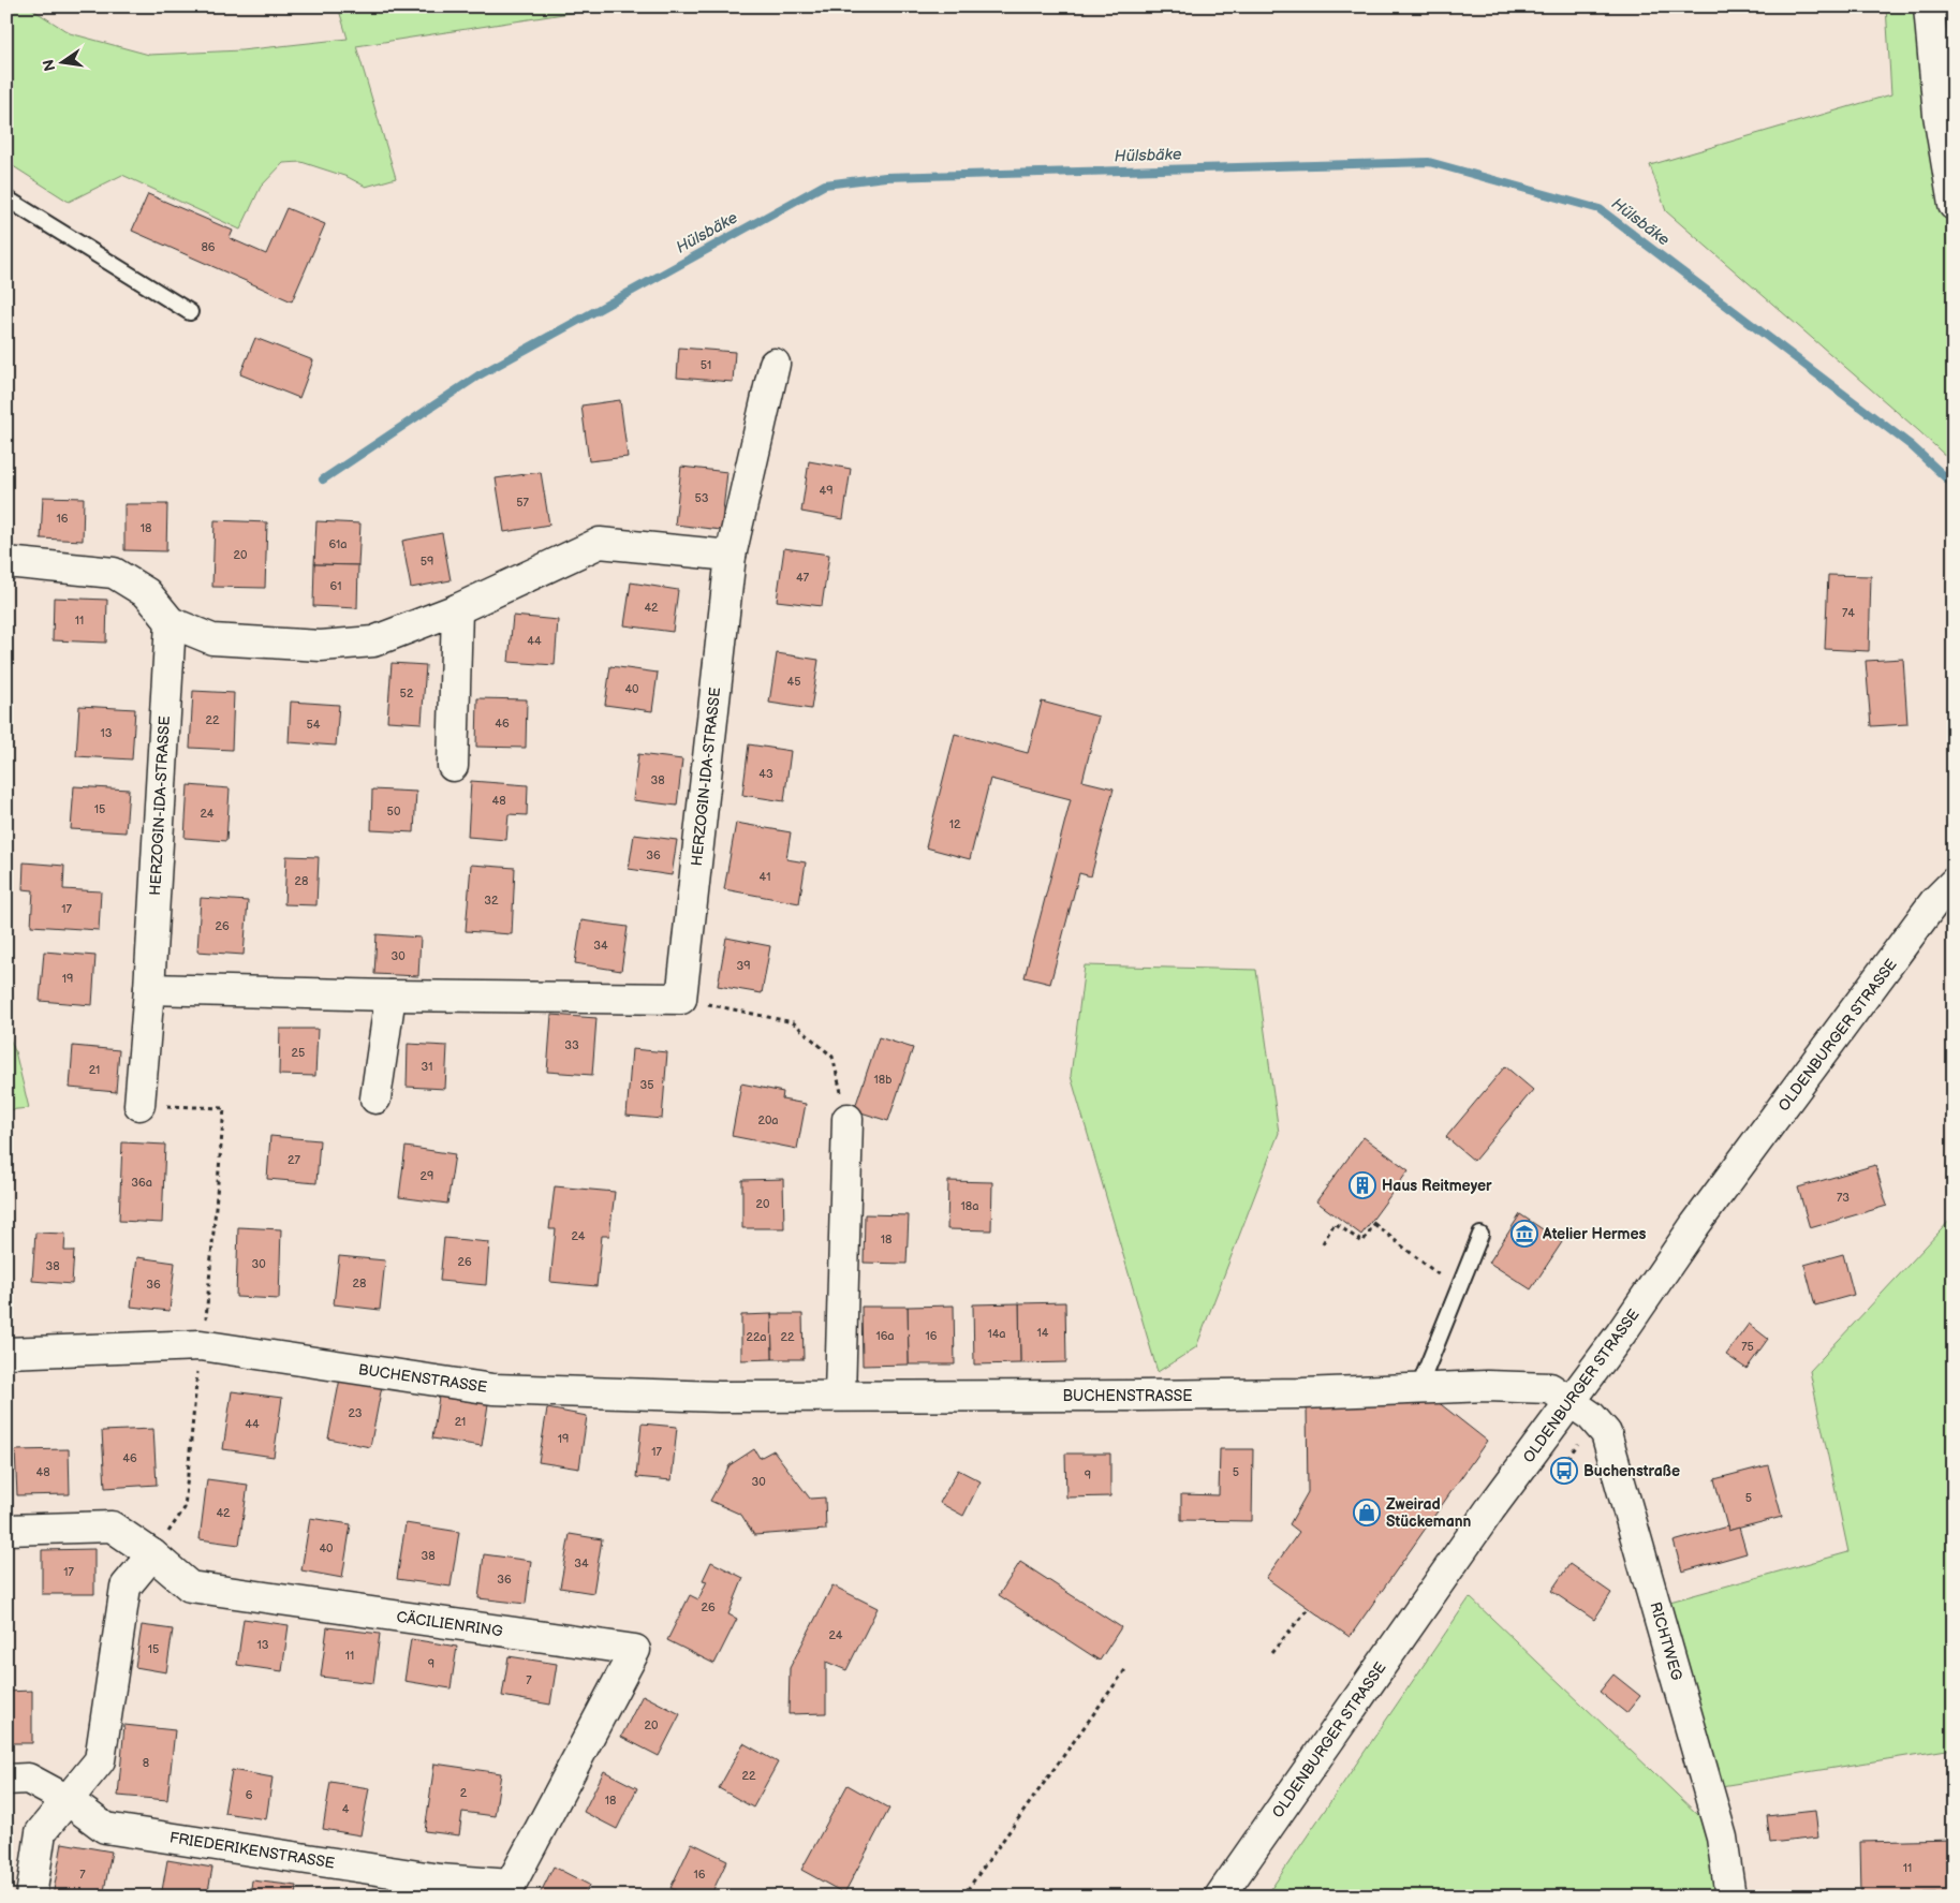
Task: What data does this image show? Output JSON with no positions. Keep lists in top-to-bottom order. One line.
{"streets":{"street":["HERZOGIN-IDA-STRASSE","OLDENBURGER STRASSE","BUCHENSTRASSE","CÄCILIENRING","RICHTWEG","FRIEDERIKENSTRASSE"]},"crossings":[["OLDENBURGER STRASSE","BUCHENSTRASSE"],["OLDENBURGER STRASSE","RICHTWEG"],["BUCHENSTRASSE","RICHTWEG"],["CÄCILIENRING","FRIEDERIKENSTRASSE"]],"water":["Hülsbäke"],"places":{"building":["Haus Reitmeyer"],"museum":["Atelier Hermes"],"bus stop":["Buchenstraße"],"shop":["Zweirad Stückemann"]},"house_numbers":["86","51","49","53","57","16","18","61a","20","59","47","61","42","74","11","44","45","40","52","22","46","54","13","43","38","48","15","50","24","12","36","41","28","32","17","26","34","30","39","19","33","25","31","21","18b","35","20a","27","29","36a","73","20","18a","24","18","26","30","38","28","36","14","14a","16a","16","22a","22","75","23","21","44","19","17","46","48","5","9","30","5","42","40","38","34","17","36","26","24","13","15","11","9","7","20","8","22","2","6","18","4","11","7","16"],"north":"left"}
